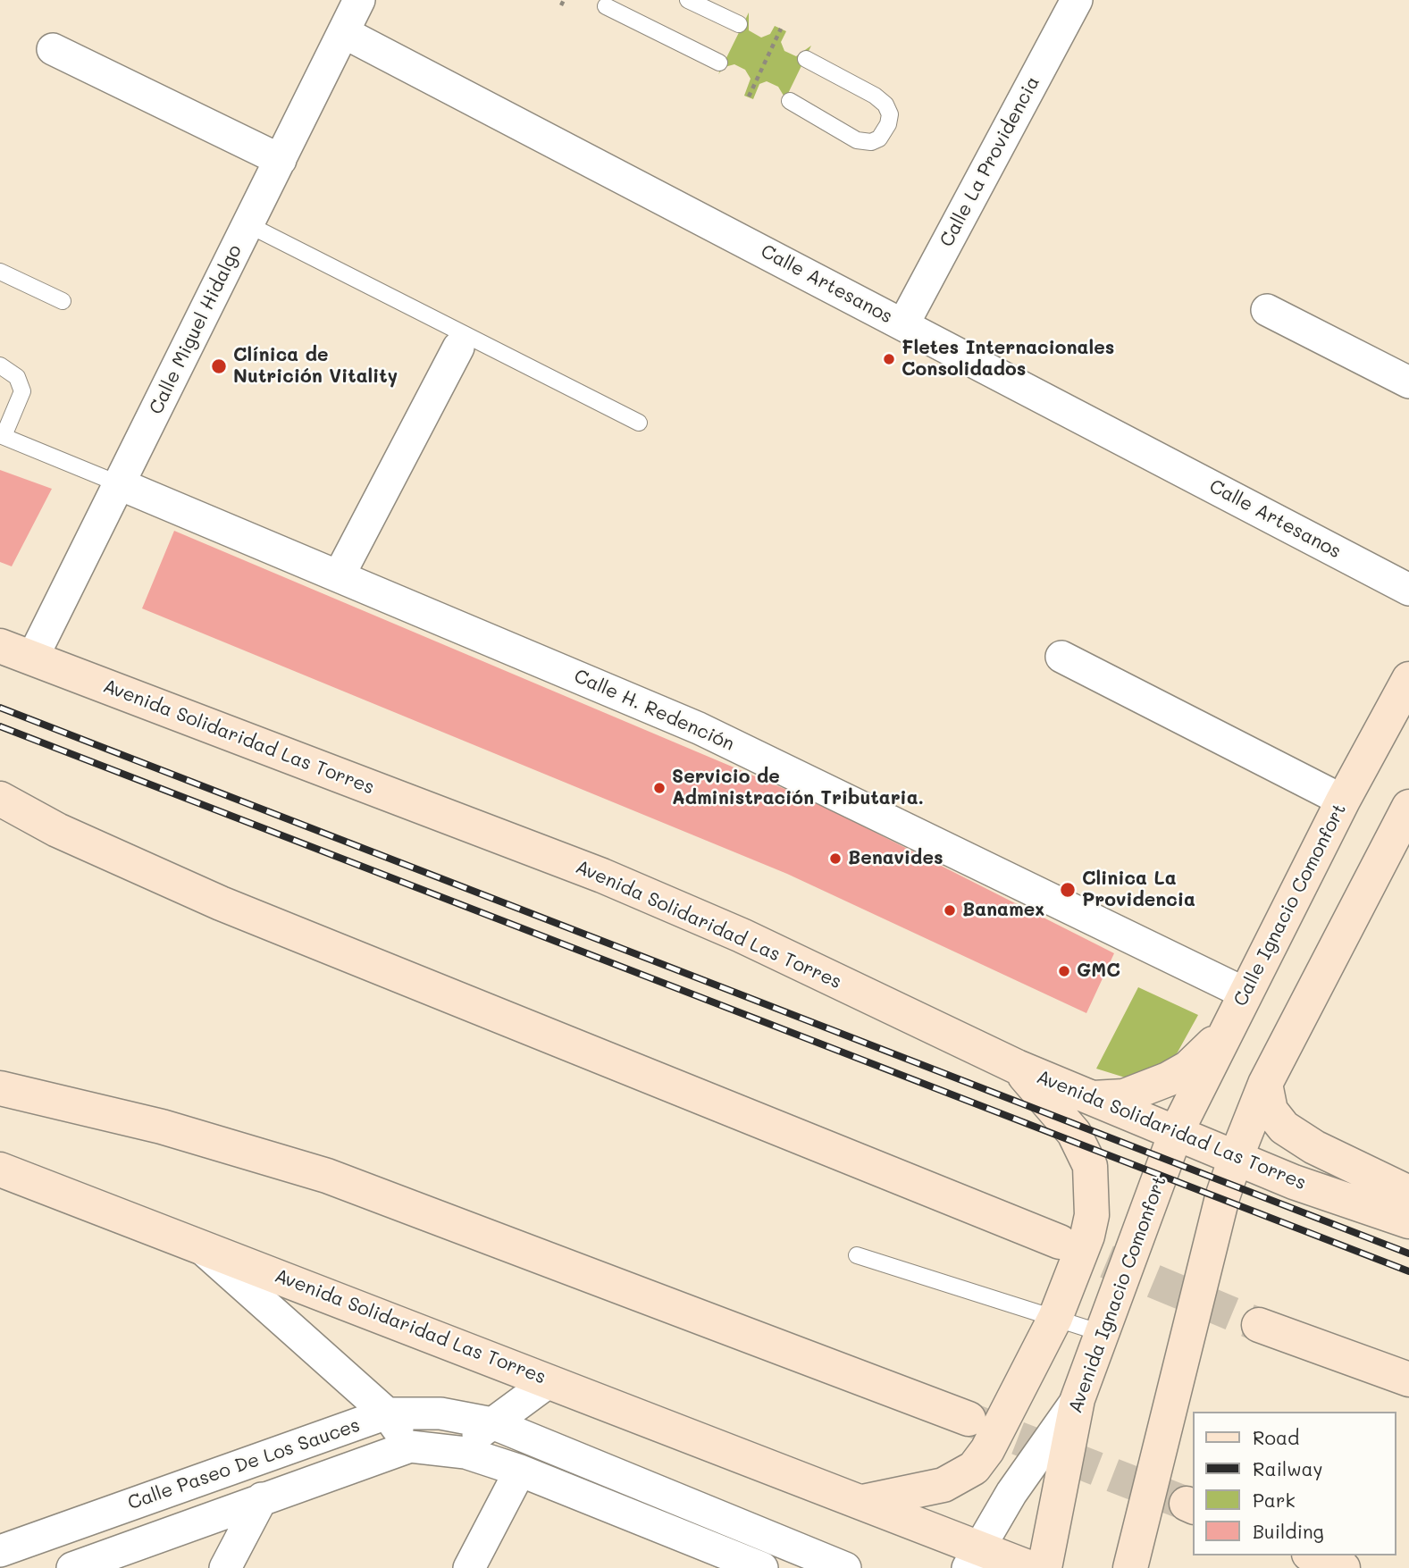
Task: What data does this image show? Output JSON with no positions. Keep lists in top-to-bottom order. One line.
{"streets":{"main road":["Avenida Solidaridad Las Torres","Calle Ignacio Comonfort","Avenida Ignacio Comonfort"],"street":["Calle La Providencia","Calle Artesanos","Calle Miguel Hidalgo","Calle H. Redención","Calle Paseo De Los Sauces"]},"crossings":[["Calle La Providencia","Calle Artesanos"],["Calle Artesanos","Calle Miguel Hidalgo"],["Calle Miguel Hidalgo","Calle H. Redención"],["Calle Miguel Hidalgo","Avenida Solidaridad Las Torres"],["Calle H. Redención","Calle Ignacio Comonfort"],["Avenida Solidaridad Las Torres","Calle Ignacio Comonfort"],["Avenida Solidaridad Las Torres","Avenida Ignacio Comonfort"],["Calle Ignacio Comonfort","Avenida Ignacio Comonfort"]],"places":["Fletes Internacionales Consolidados","Clínica de Nutrición Vitality","Servicio de Administración Tributaria.","Benavides","Clinica La Providencia","Banamex","GMC"],"legend":["Road","Railway","Park","Building"]}
